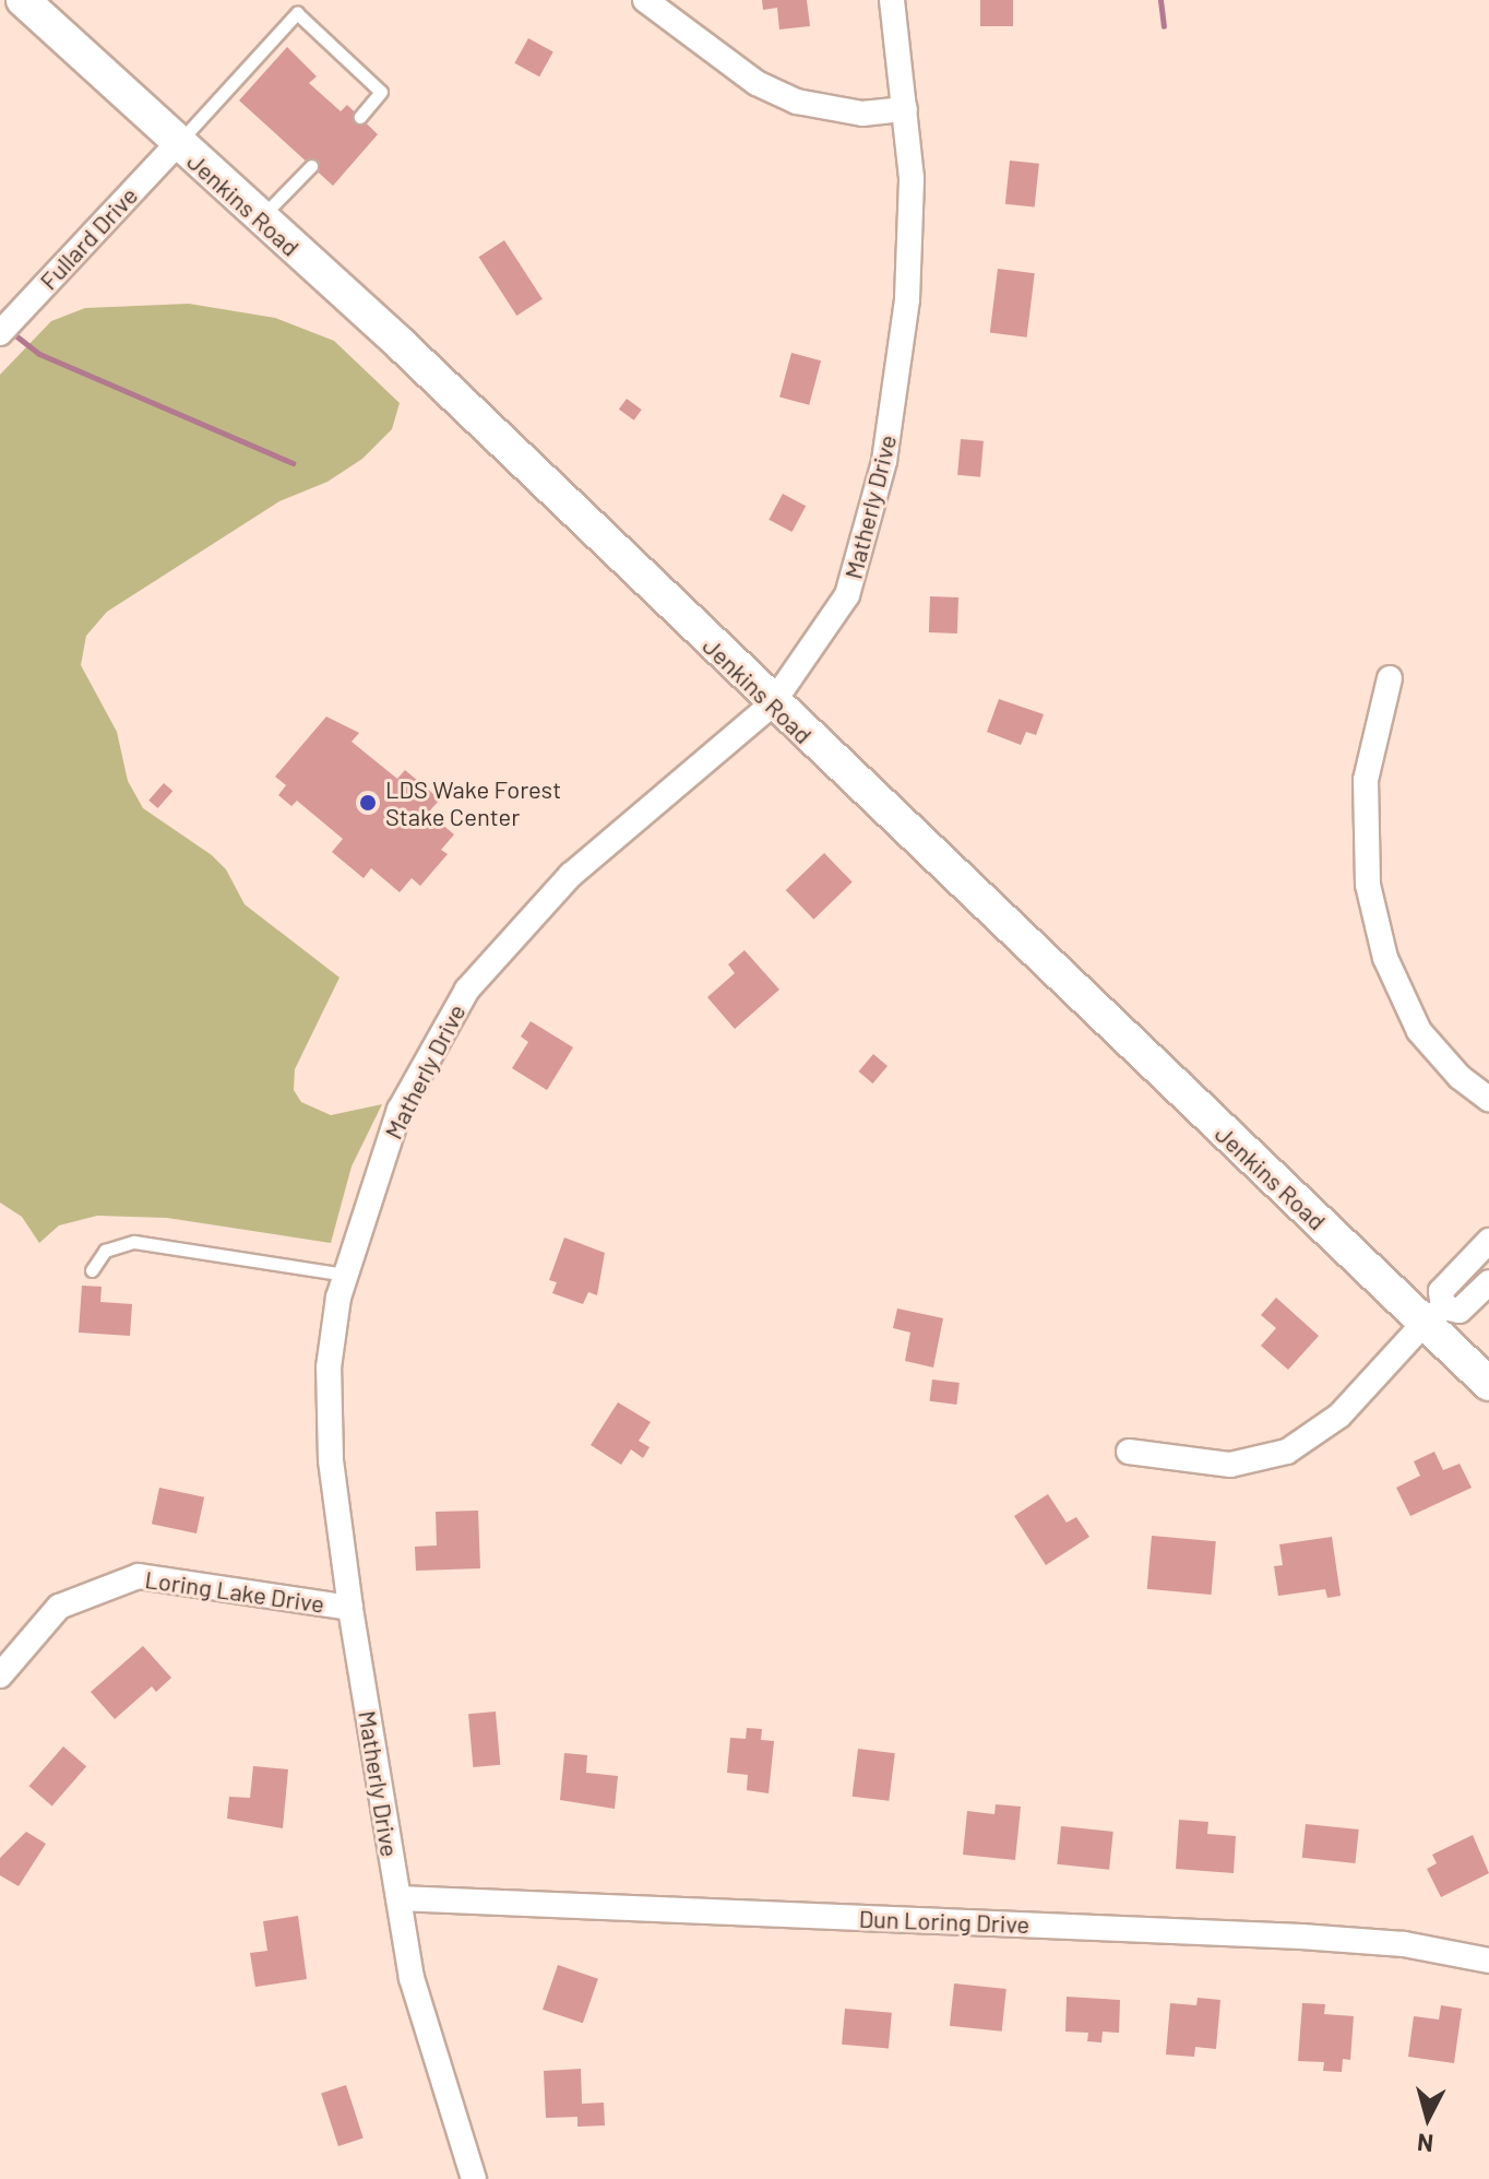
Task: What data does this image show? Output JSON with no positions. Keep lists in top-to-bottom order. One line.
{"streets":{"street":["Jenkins Road","Fullard Drive","Matherly Drive","Loring Lake Drive","Dun Loring Drive"]},"crossings":[["Jenkins Road","Fullard Drive"],["Jenkins Road","Matherly Drive"],["Matherly Drive","Loring Lake Drive"],["Matherly Drive","Dun Loring Drive"]],"places":["LDS Wake Forest Stake Center"],"north":"bottom"}
